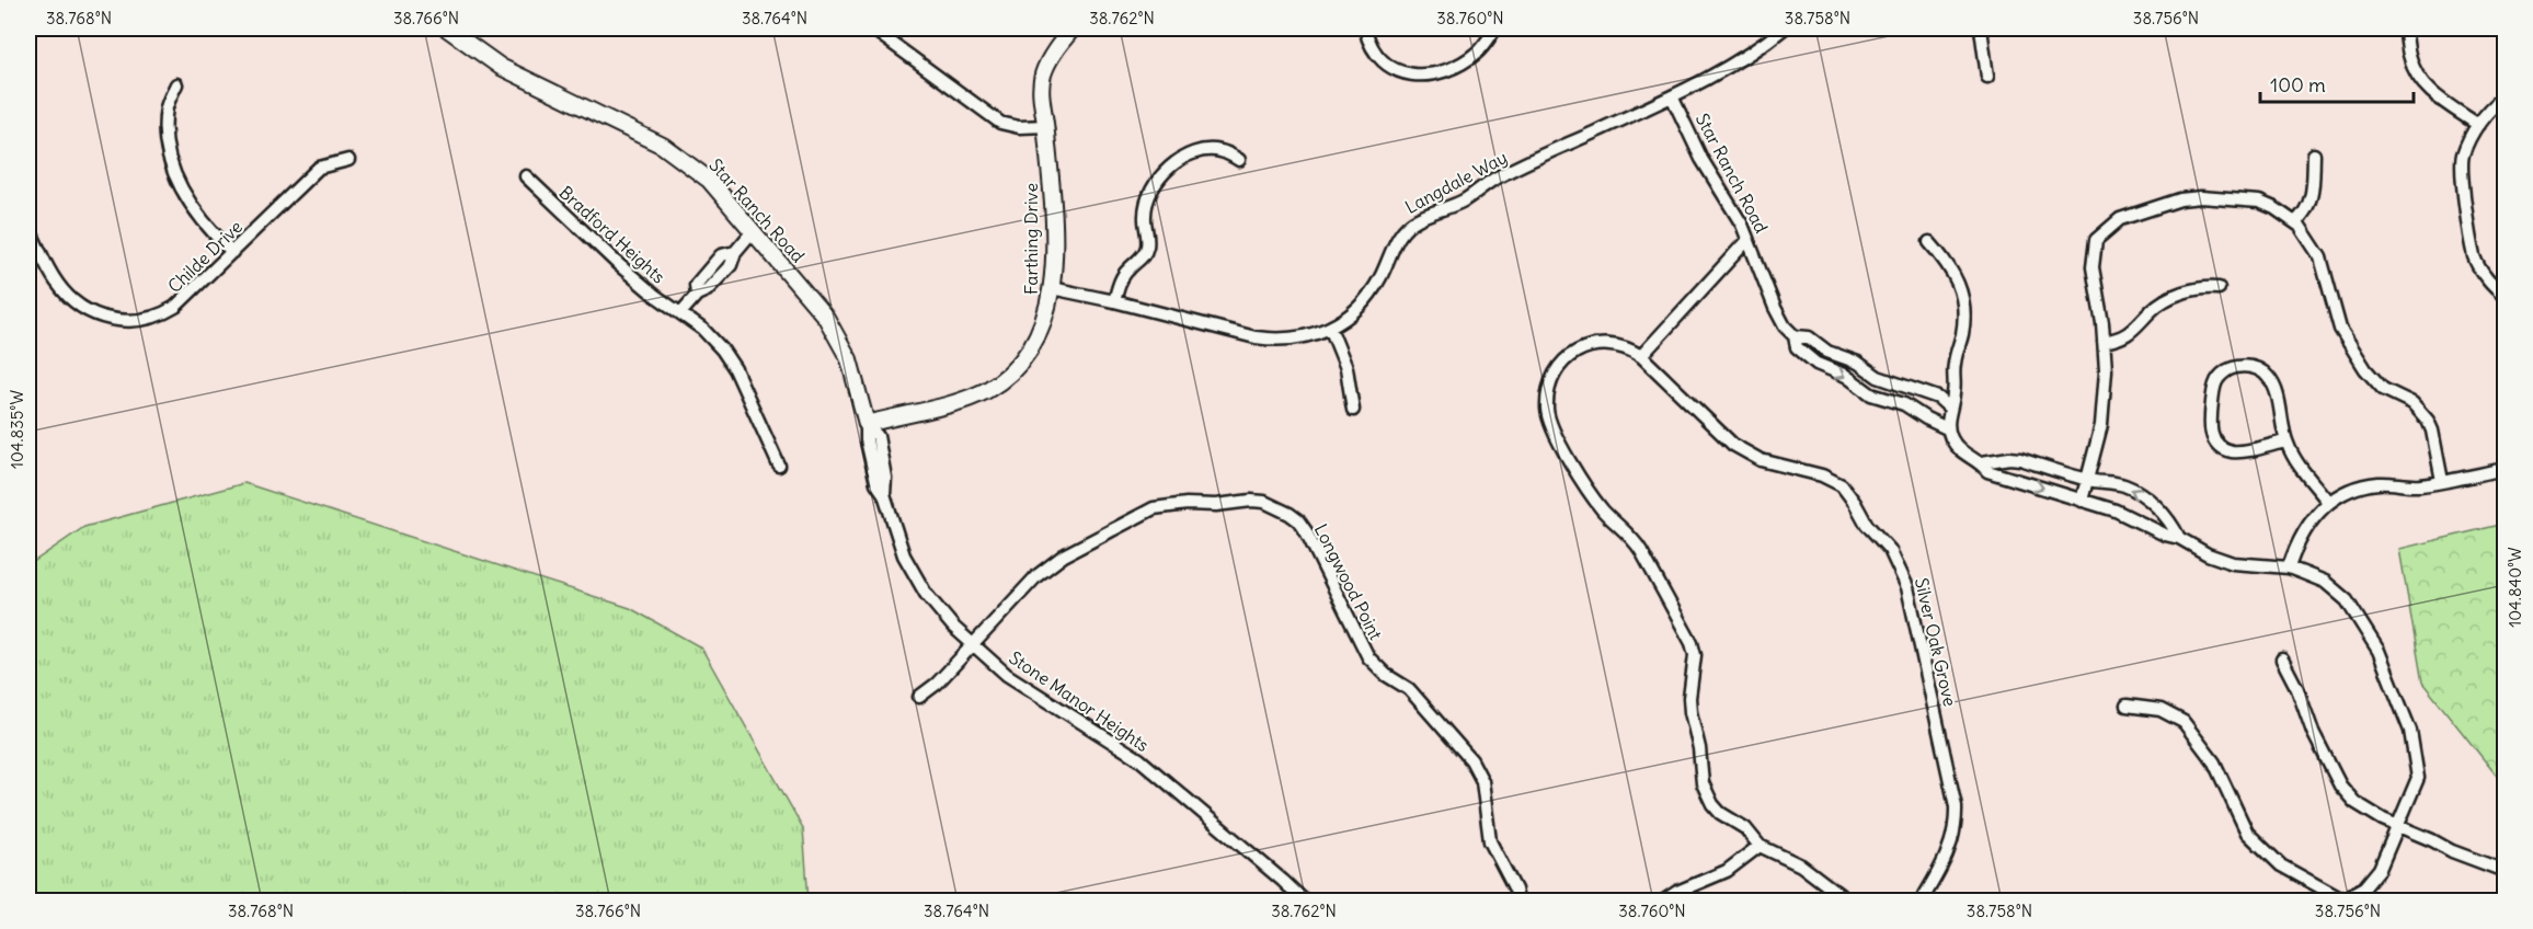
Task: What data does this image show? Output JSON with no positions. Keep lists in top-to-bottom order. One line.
{"streets":{"street":["Star Ranch Road","Langdale Way","Bradford Heights","Farthing Drive","Childe Drive","Longwood Point","Silver Oak Grove","Stone Manor Heights"]},"crossings":[["Star Ranch Road","Langdale Way"],["Star Ranch Road","Farthing Drive"],["Star Ranch Road","Stone Manor Heights"],["Langdale Way","Farthing Drive"],["Farthing Drive","Stone Manor Heights"],["Longwood Point","Stone Manor Heights"]],"scale_bar":"100 m","coordinates":["38.768°N","38.766°N","38.764°N","38.762°N","38.760°N","38.758°N","38.756°N","104.835°W","104.840°W"]}
